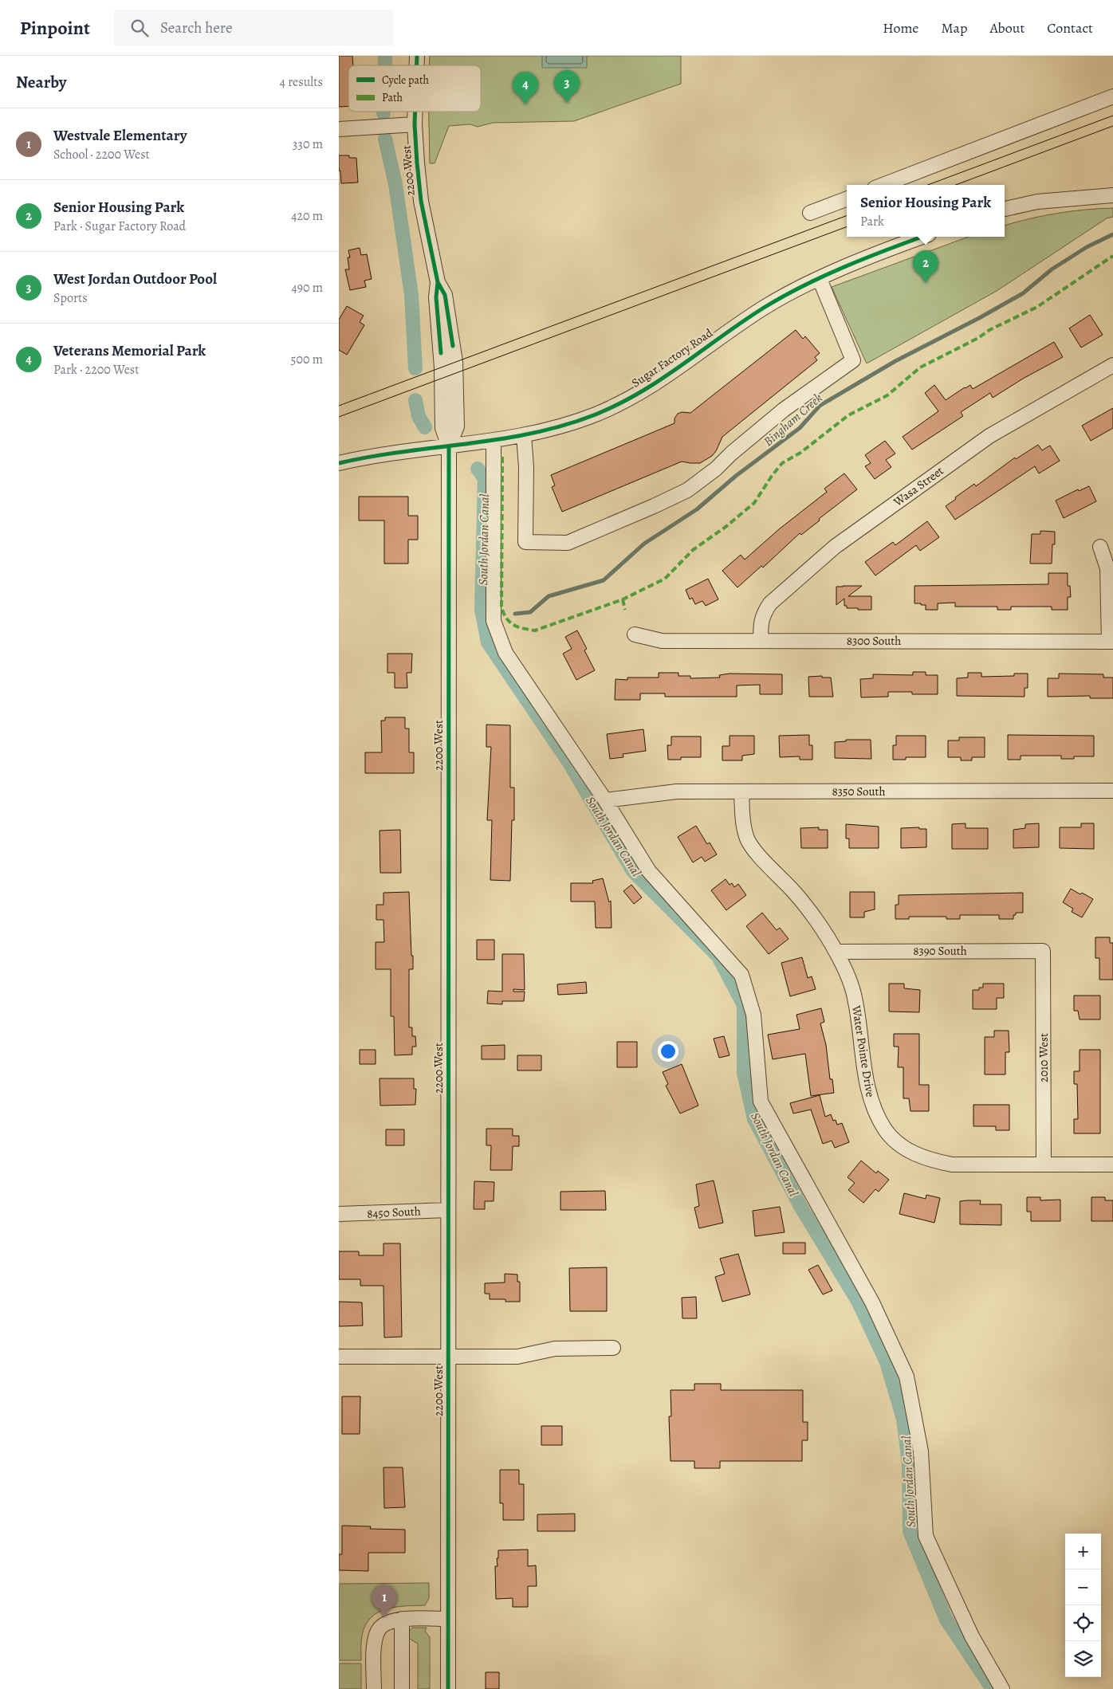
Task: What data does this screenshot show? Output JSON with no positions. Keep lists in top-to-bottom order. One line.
{"streets":{"street":["2200 West","Sugar Factory Road","Wasa Street","8300 South","8350 South","8390 South","Water Pointe Drive","2010 West","8450 South"]},"crossings":[["2200 West","Sugar Factory Road"],["2200 West","8450 South"],["Wasa Street","8300 South"],["8350 South","Water Pointe Drive"],["8390 South","Water Pointe Drive"],["8390 South","2010 West"],["Water Pointe Drive","2010 West"]],"water":["Bingham Creek","South Jordan Canal"],"legend":["Cycle path","Path"],"page":{"header":"Pinpoint","search":"Search here","nav":["Home","Map","About","Contact"],"heading":["Nearby","4 results"],"pins":["3","4","2","1"],"list":[{"mark":"1","name":"Westvale Elementary","note":"School · 2200 West","value":"330 m"},{"mark":"2","name":"Senior Housing Park","note":"Park · Sugar Factory Road","value":"420 m"},{"mark":"3","name":"West Jordan Outdoor Pool","note":"Sports","value":"490 m"},{"mark":"4","name":"Veterans Memorial Park","note":"Park · 2200 West","value":"500 m"}],"popup":["Senior Housing Park","Park"],"map_buttons":["+","−"]}}
